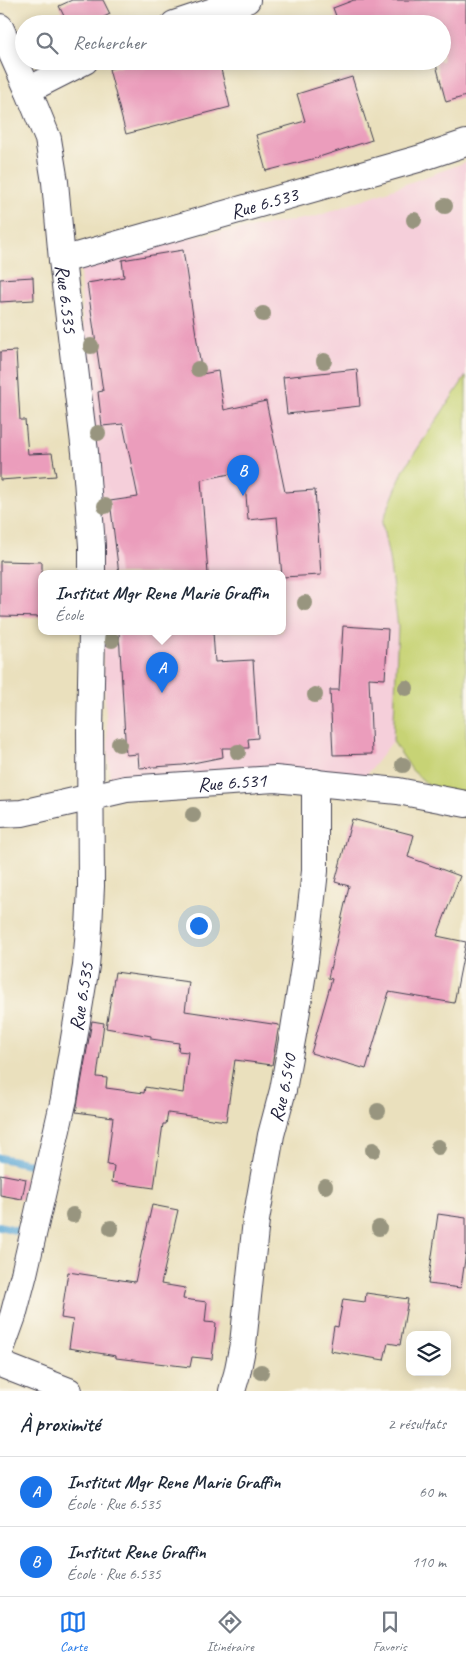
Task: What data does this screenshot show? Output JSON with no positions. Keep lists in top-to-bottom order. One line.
{"streets":{"street":["Rue 6.533","Rue 6.535","Rue 6.531","Rue 6.540"]},"crossings":[["Rue 6.533","Rue 6.535"],["Rue 6.535","Rue 6.531"],["Rue 6.531","Rue 6.540"]],"page":{"search":"Rechercher","pins":["B","A"],"popup":["Institut Mgr Rene Marie Graffin","École"],"heading":["À proximité","2 résultats"],"list":[{"mark":"A","name":"Institut Mgr Rene Marie Graffin","note":"École · Rue 6.535","value":"60 m"},{"mark":"B","name":"Institut Rene Graffin","note":"École · Rue 6.535","value":"110 m"}],"nav":["Carte","Itinéraire","Favoris"]}}
